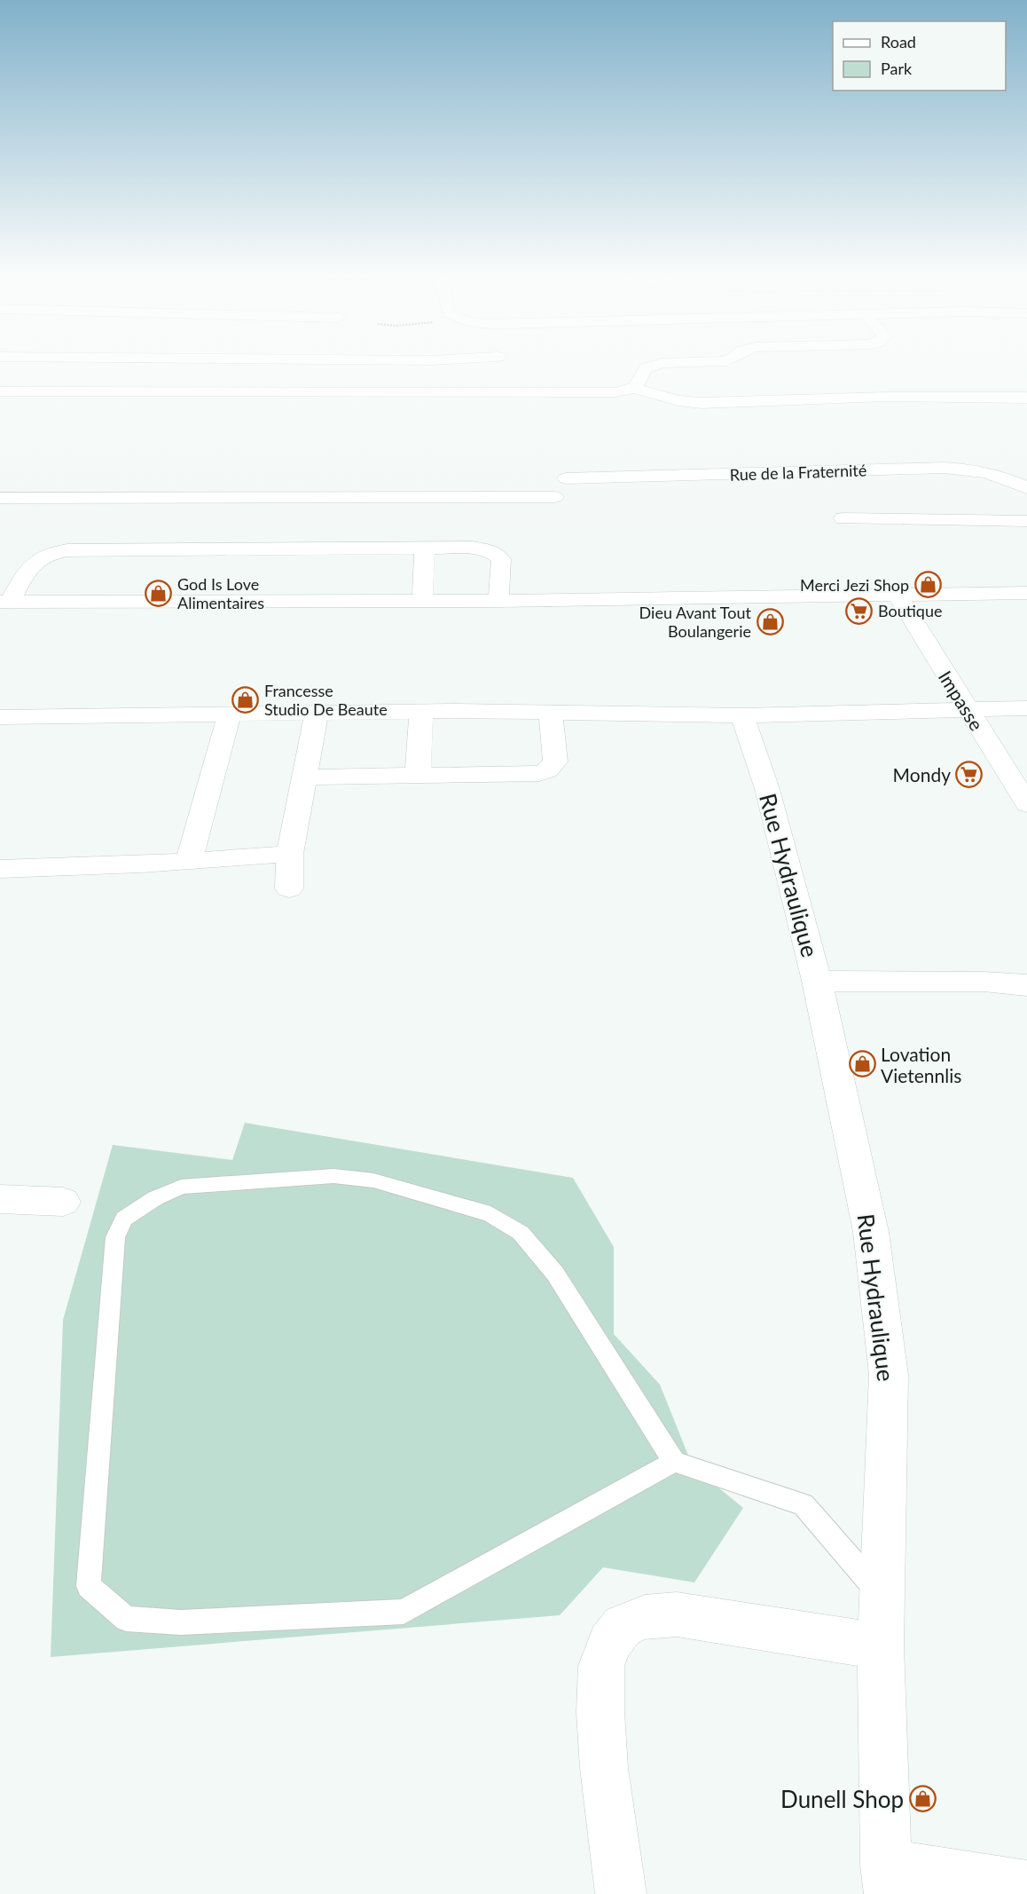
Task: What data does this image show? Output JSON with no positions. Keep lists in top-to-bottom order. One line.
{"streets":{"street":["Rue de la Fraternité","Impasse","Rue Hydraulique"]},"places":{"shop":["Merci Jezi Shop","God Is Love Alimentaires","Dieu Avant Tout Boulangerie","Francesse Studio De Beaute","Lovation Vietennlis","Dunell Shop"],"supermarket":["Boutique","Mondy"]},"legend":["Road","Park"]}
